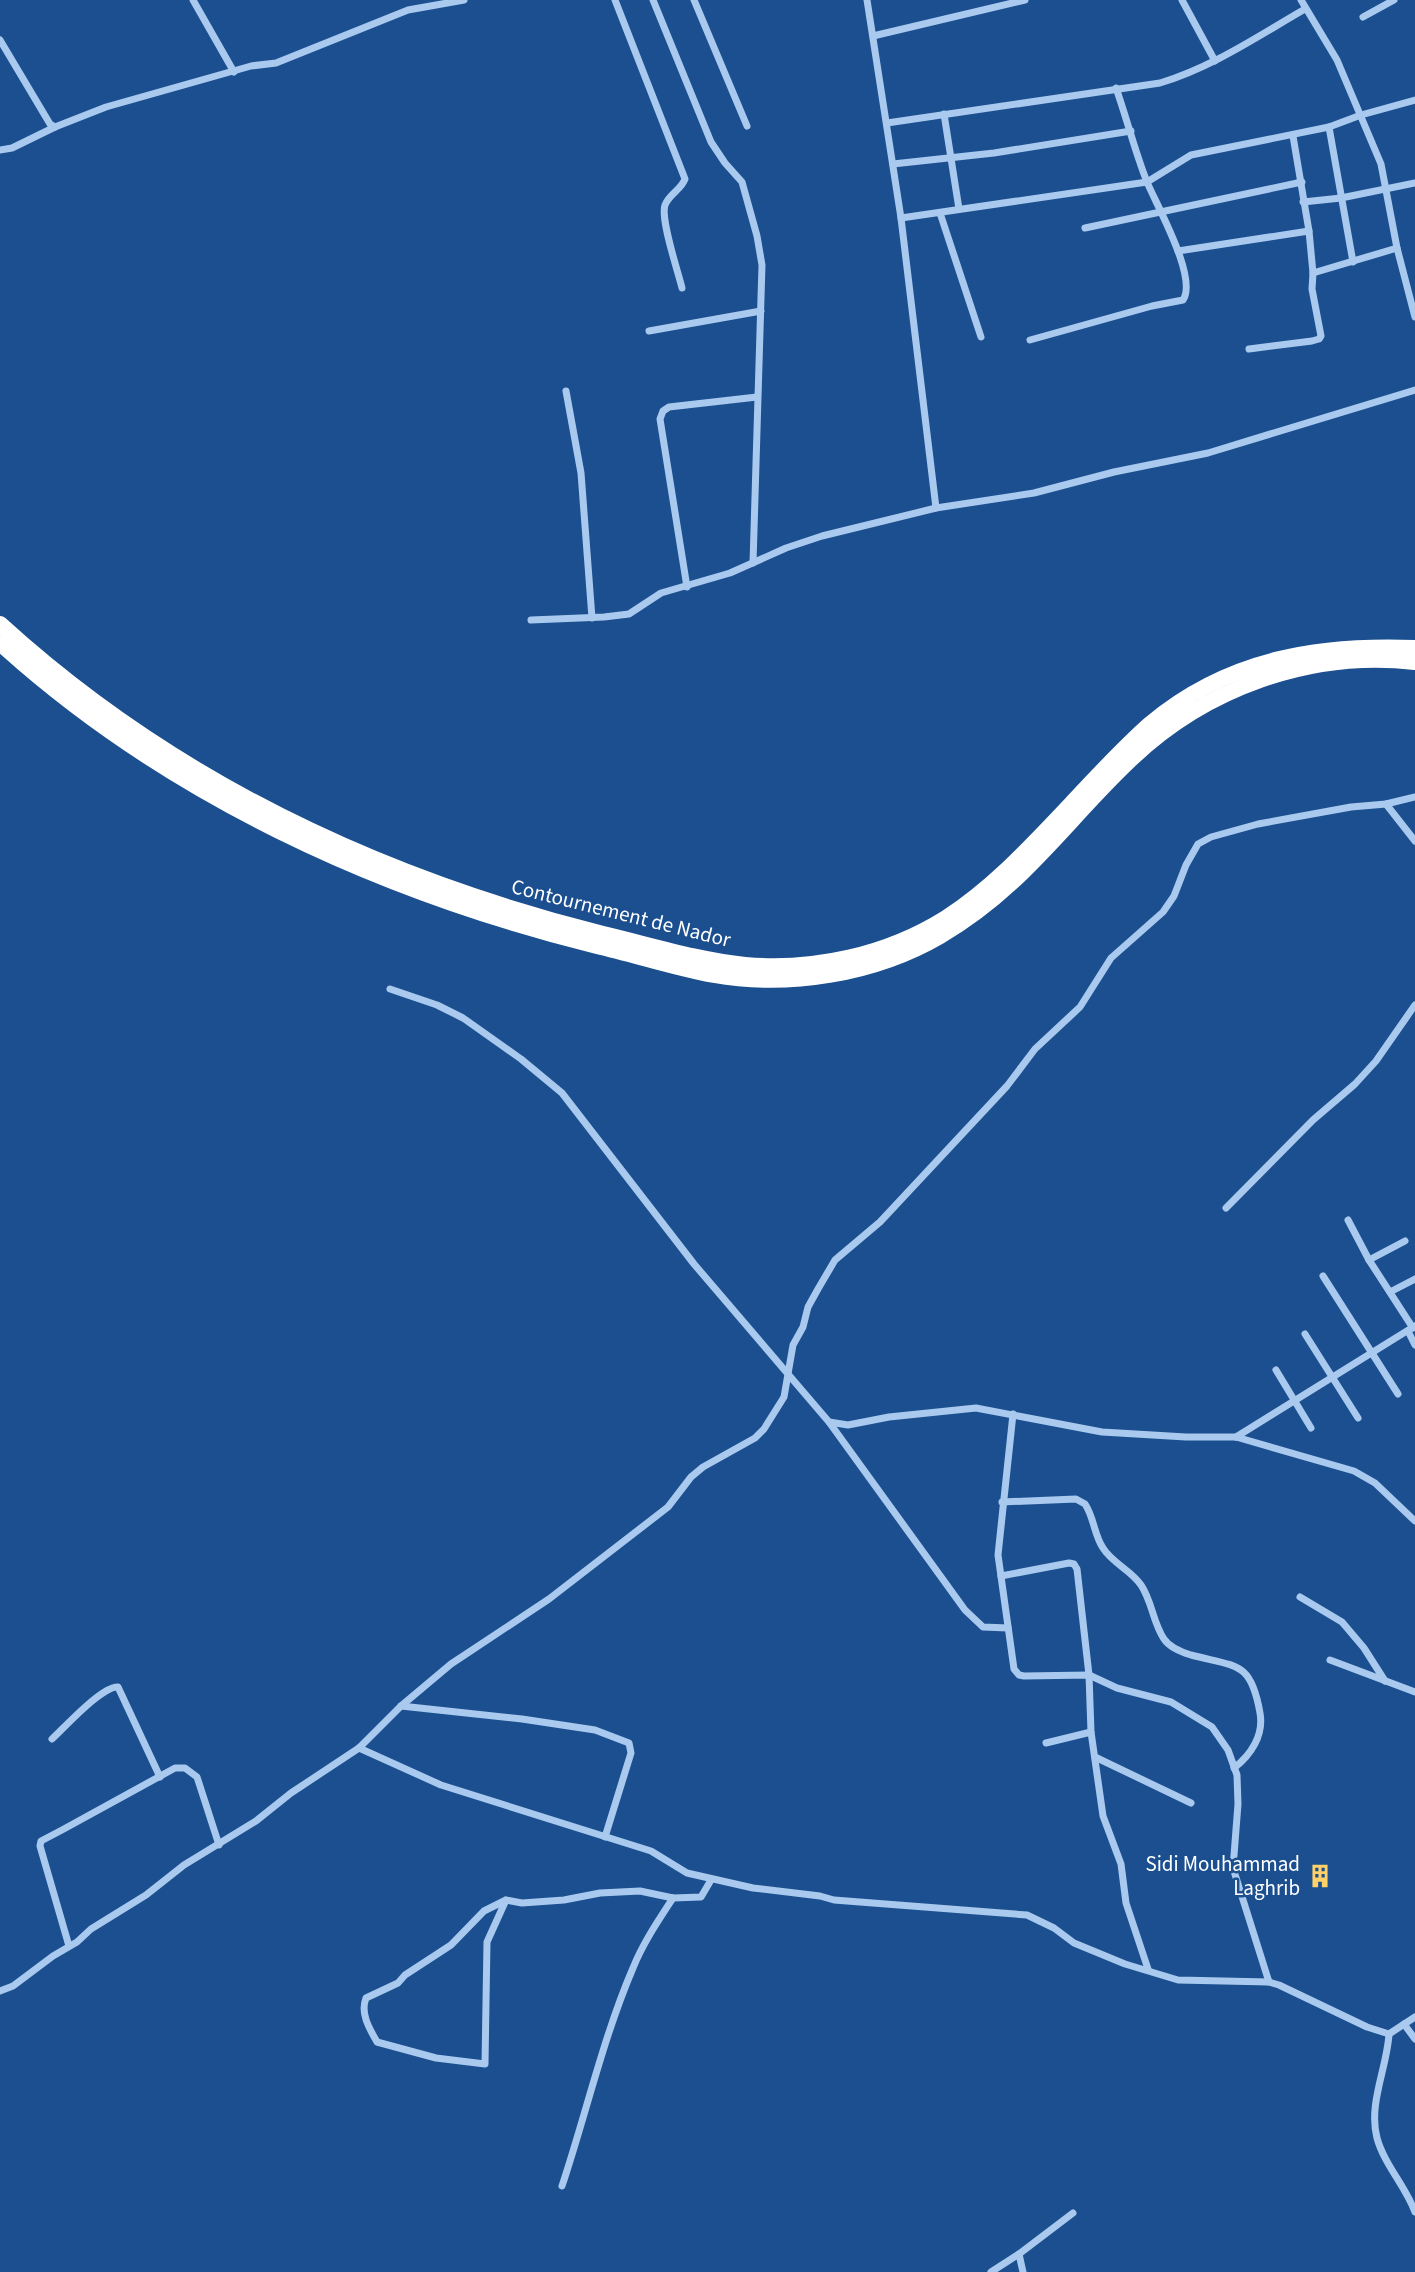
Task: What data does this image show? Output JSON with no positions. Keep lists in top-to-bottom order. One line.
{"streets":{"highway":["Contournement de Nador"]},"places":{"building":["Sidi Mouhammad Laghrib"]}}
